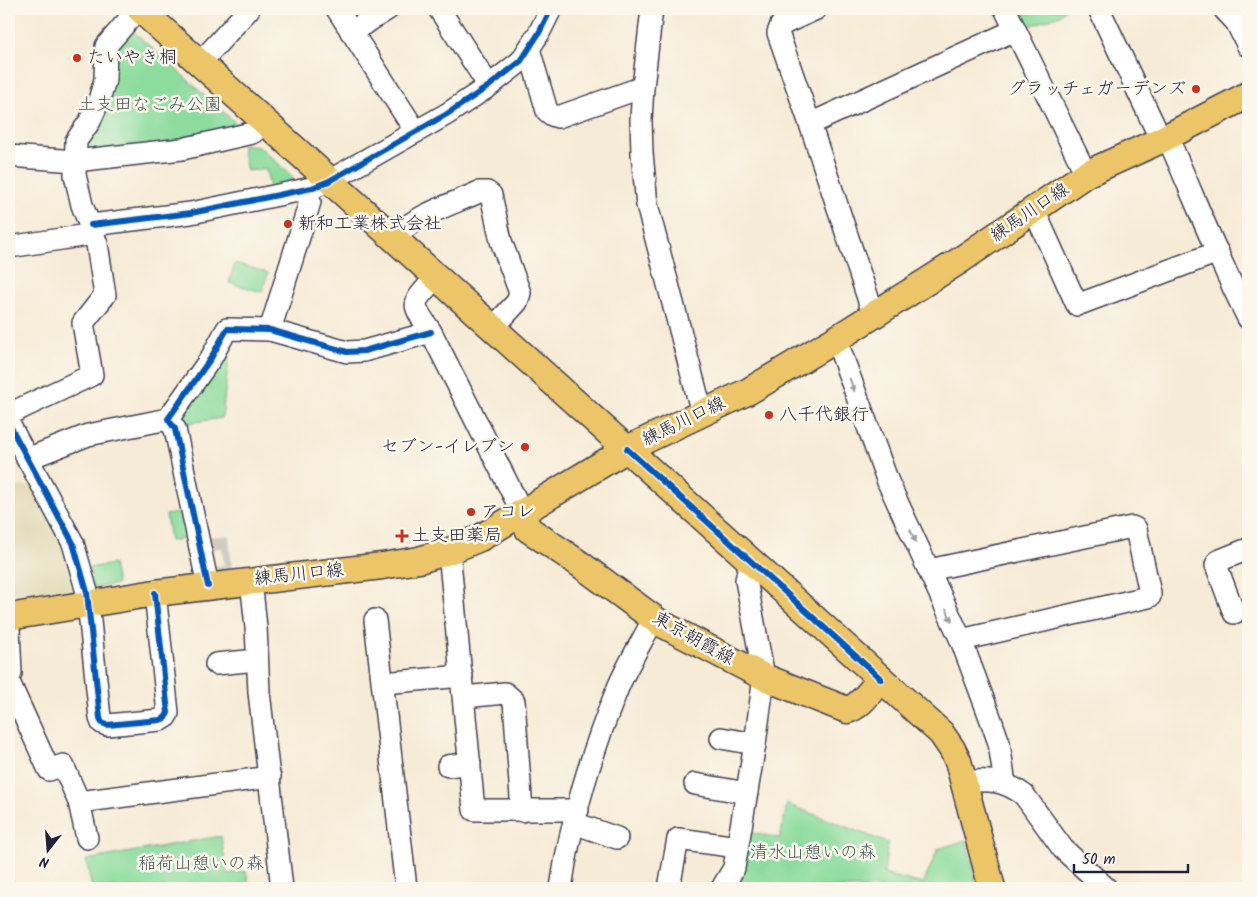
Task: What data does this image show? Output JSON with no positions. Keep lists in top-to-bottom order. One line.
{"streets":{"main road":["練馬川口線","東京朝霞線"]},"crossings":[["練馬川口線","東京朝霞線"]],"parks":["土支田なごみ公園","清水山憩いの森","稲荷山憩いの森"],"places":{"other":["たいやき桐","グラッチェガーデンズ","新和工業株式会社","八千代銀行","セブン-イレブン","アコレ"],"health":["土支田薬局"]},"scale_bar":"50 m","north":"bottom"}
